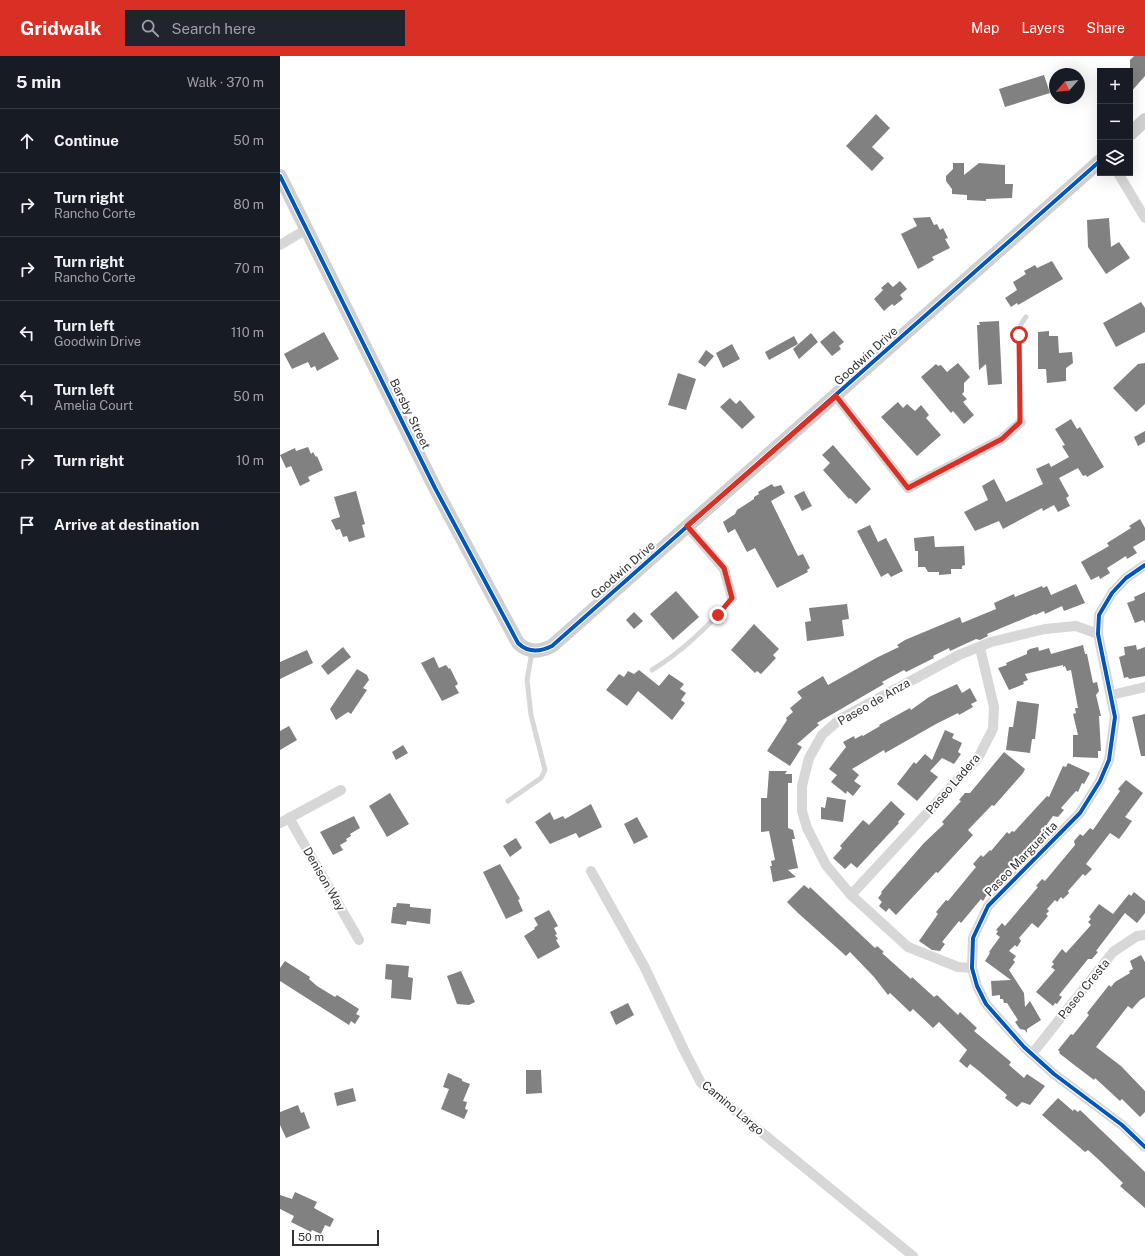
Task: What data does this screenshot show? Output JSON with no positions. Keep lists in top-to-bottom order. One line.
{"streets":{"street":["Goodwin Drive","Barsby Street","Paseo de Anza","Paseo Ladera","Paseo Marguerita","Denison Way","Paseo Cresta","Camino Largo"]},"crossings":[["Goodwin Drive","Barsby Street"],["Paseo de Anza","Paseo Ladera"],["Paseo de Anza","Paseo Marguerita"],["Paseo Marguerita","Paseo Cresta"]],"scale_bar":"50 m","north":"bottom left","page":{"header":"Gridwalk","search":"Search here","nav":["Map","Layers","Share"],"heading":["5 min","Walk · 370 m"],"map_buttons":["+","−"],"list":[["Continue","50 m"],["Turn right","Rancho Corte","80 m"],["Turn right","Rancho Corte","70 m"],["Turn left","Goodwin Drive","110 m"],["Turn left","Amelia Court","50 m"],["Turn right","10 m"],"Arrive at destination"],"scale":"50 m"}}
